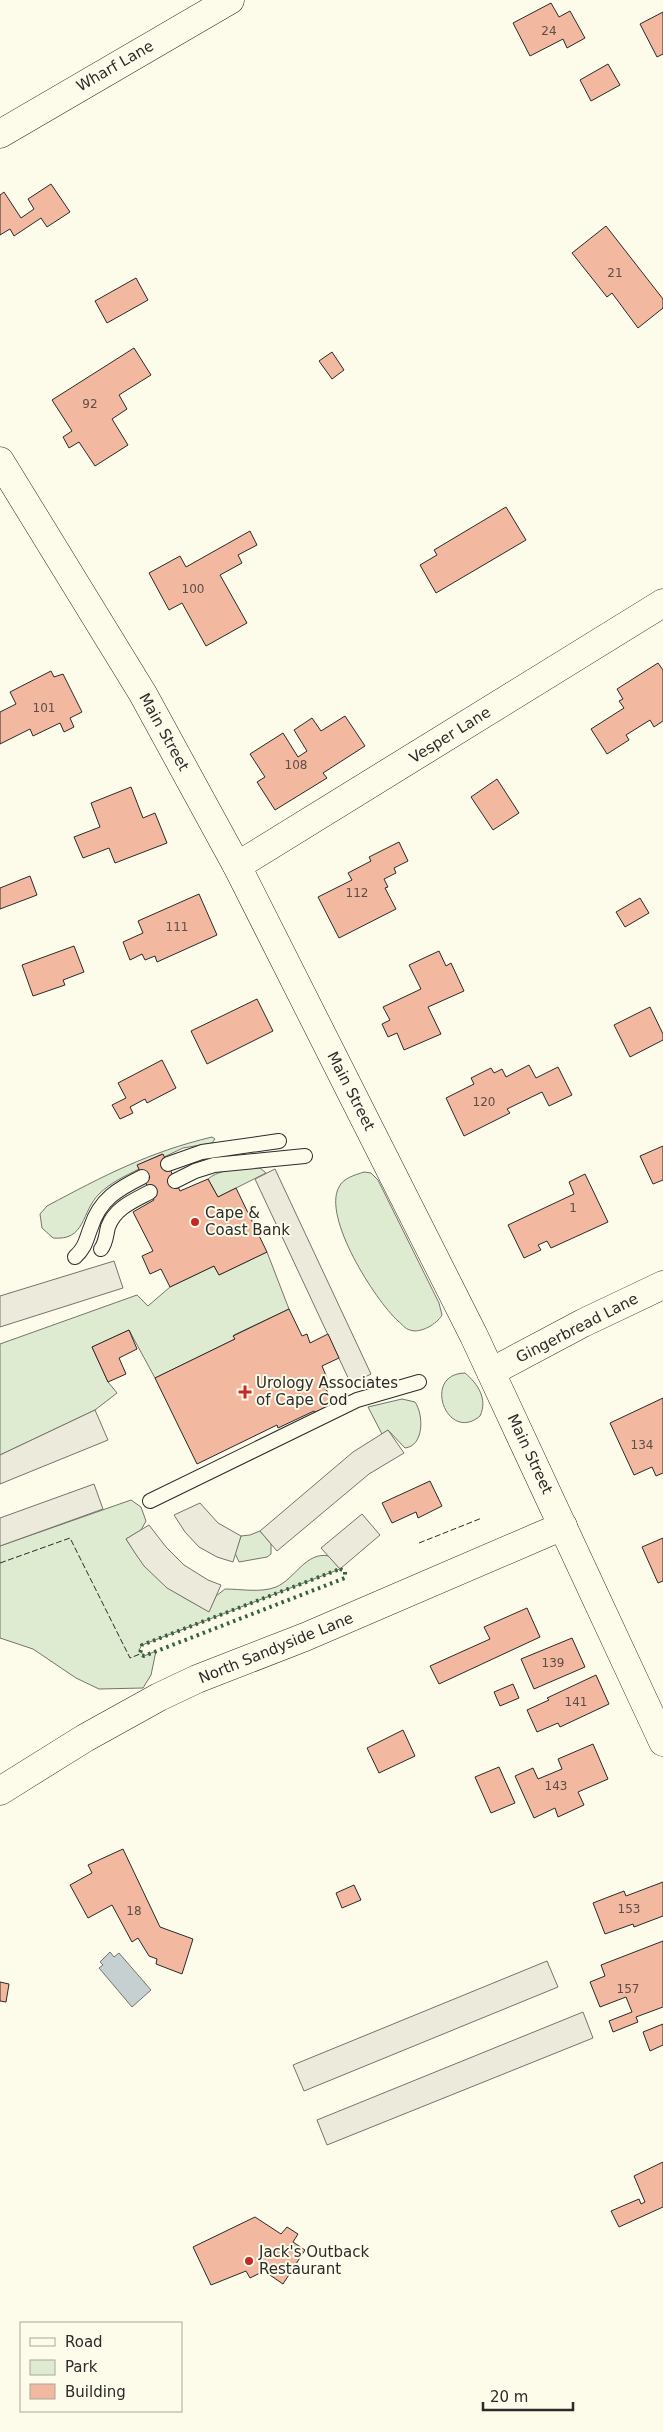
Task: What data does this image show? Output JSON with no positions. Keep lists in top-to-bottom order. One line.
{"streets":{"street":["Wharf Lane","Main Street","Vesper Lane","Gingerbread Lane","North Sandyside Lane"]},"crossings":[["Main Street","Vesper Lane"],["Main Street","Gingerbread Lane"],["Main Street","North Sandyside Lane"]],"places":{"other":["Cape & Coast Bank","Jack's Outback Restaurant"],"health":["Urology Associates of Cape Cod"]},"house_numbers":["24","21","92","100","101","108","112","111","120","1","134","139","141","143","153","18","157"],"legend":["Road","Park","Building"],"scale_bar":"20 m"}
